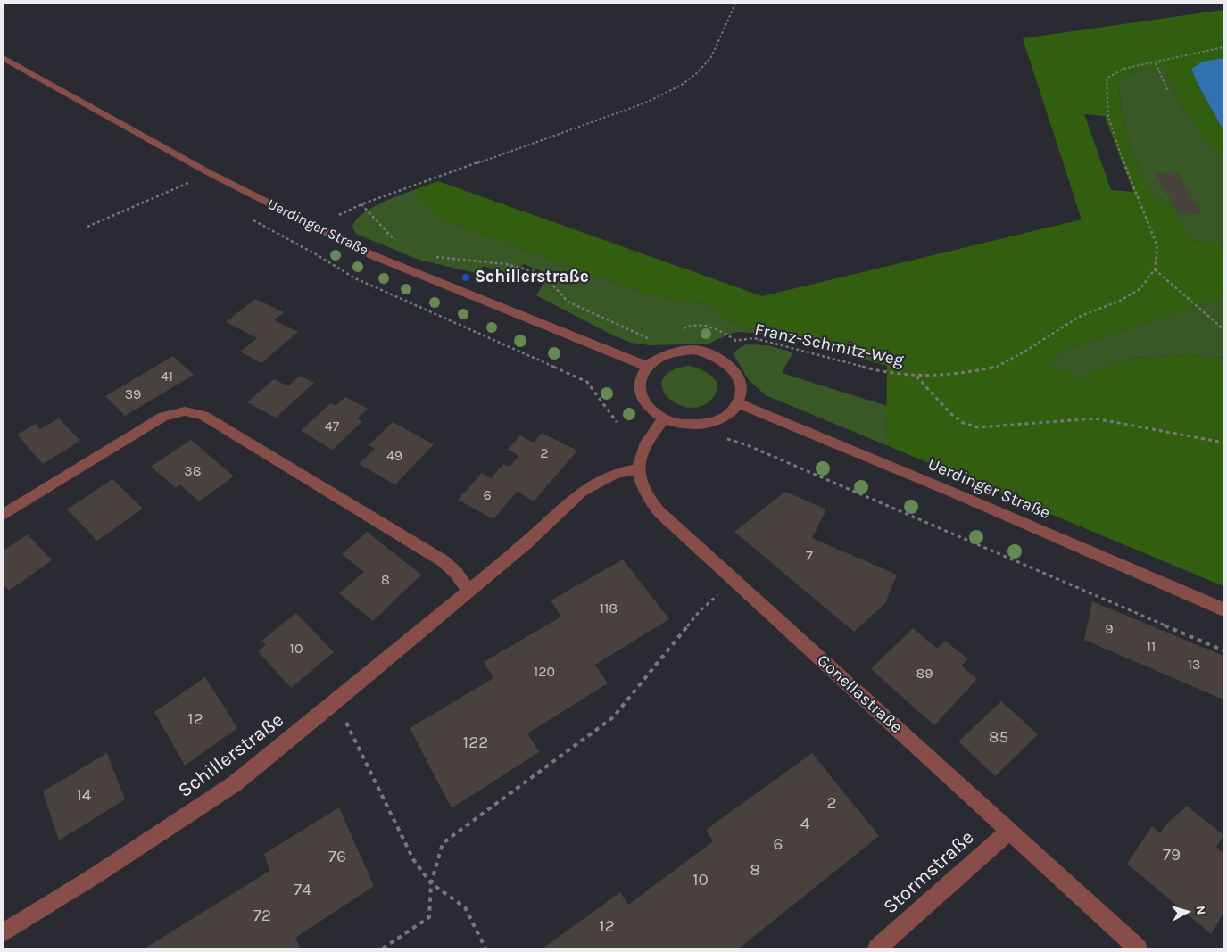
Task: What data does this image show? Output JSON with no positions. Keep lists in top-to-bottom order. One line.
{"streets":{"street":["Uerdinger Straße","Gonellastraße","Schillerstraße","Stormstraße"],"path":["Franz-Schmitz-Weg"]},"crossings":[["Gonellastraße","Schillerstraße"],["Gonellastraße","Stormstraße"]],"places":["Schillerstraße"],"house_numbers":["41","39","47","2","49","38","6","7","8","118","9","11","10","13","120","89","12","85","122","14","2","4","6","79","76","8","10","74","72","12"],"north":"right"}
